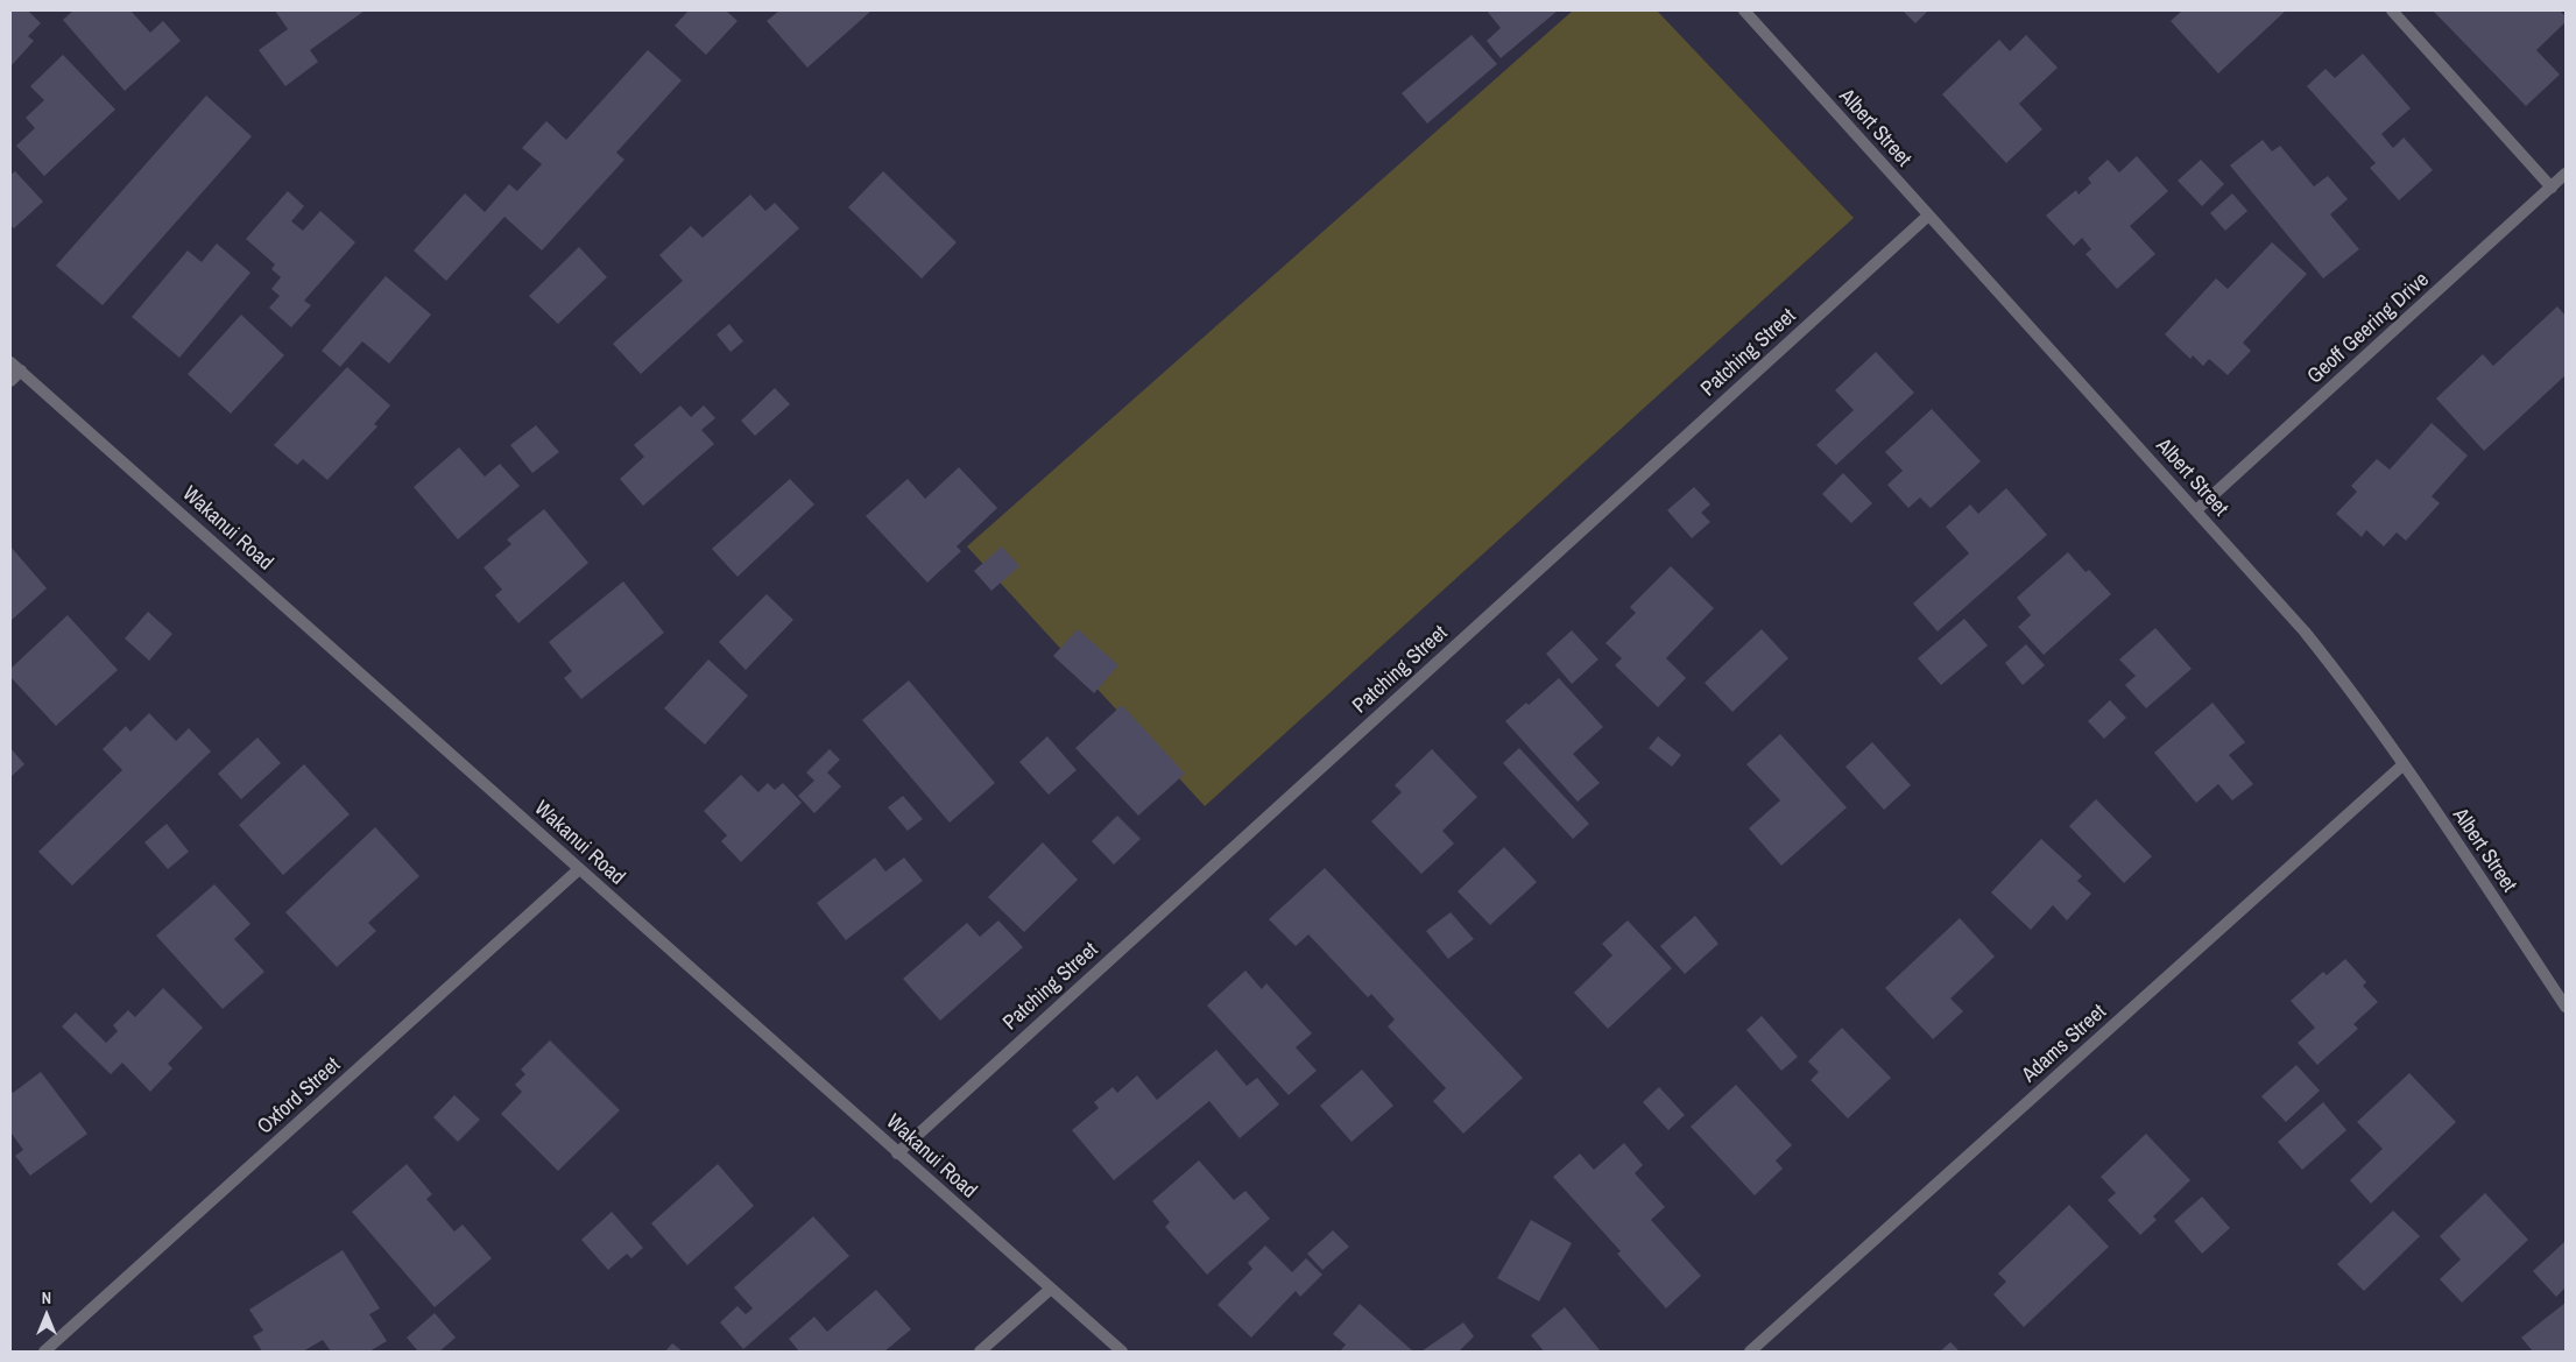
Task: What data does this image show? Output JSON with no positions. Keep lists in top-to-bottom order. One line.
{"streets":{"street":["Albert Street","Geoff Geering Drive","Patching Street","Wakanui Road","Adams Street","Oxford Street"]},"crossings":[["Albert Street","Geoff Geering Drive"],["Albert Street","Patching Street"],["Albert Street","Adams Street"],["Patching Street","Wakanui Road"],["Wakanui Road","Oxford Street"]],"north":"top"}
